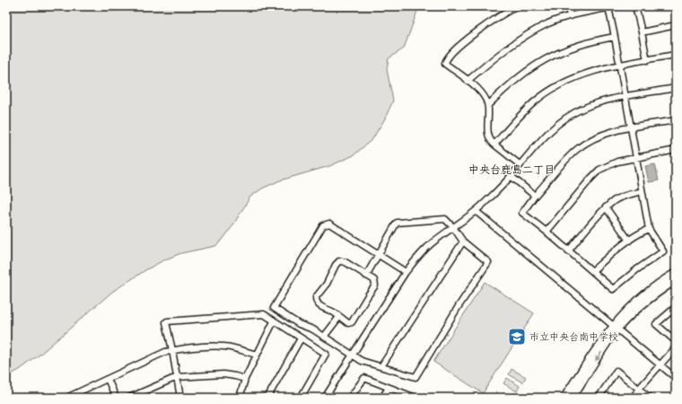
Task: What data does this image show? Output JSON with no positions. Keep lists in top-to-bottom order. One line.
{"districts":["中央台鹿島二丁目"],"places":{"school or university":["市立中央台南中学校"]}}
